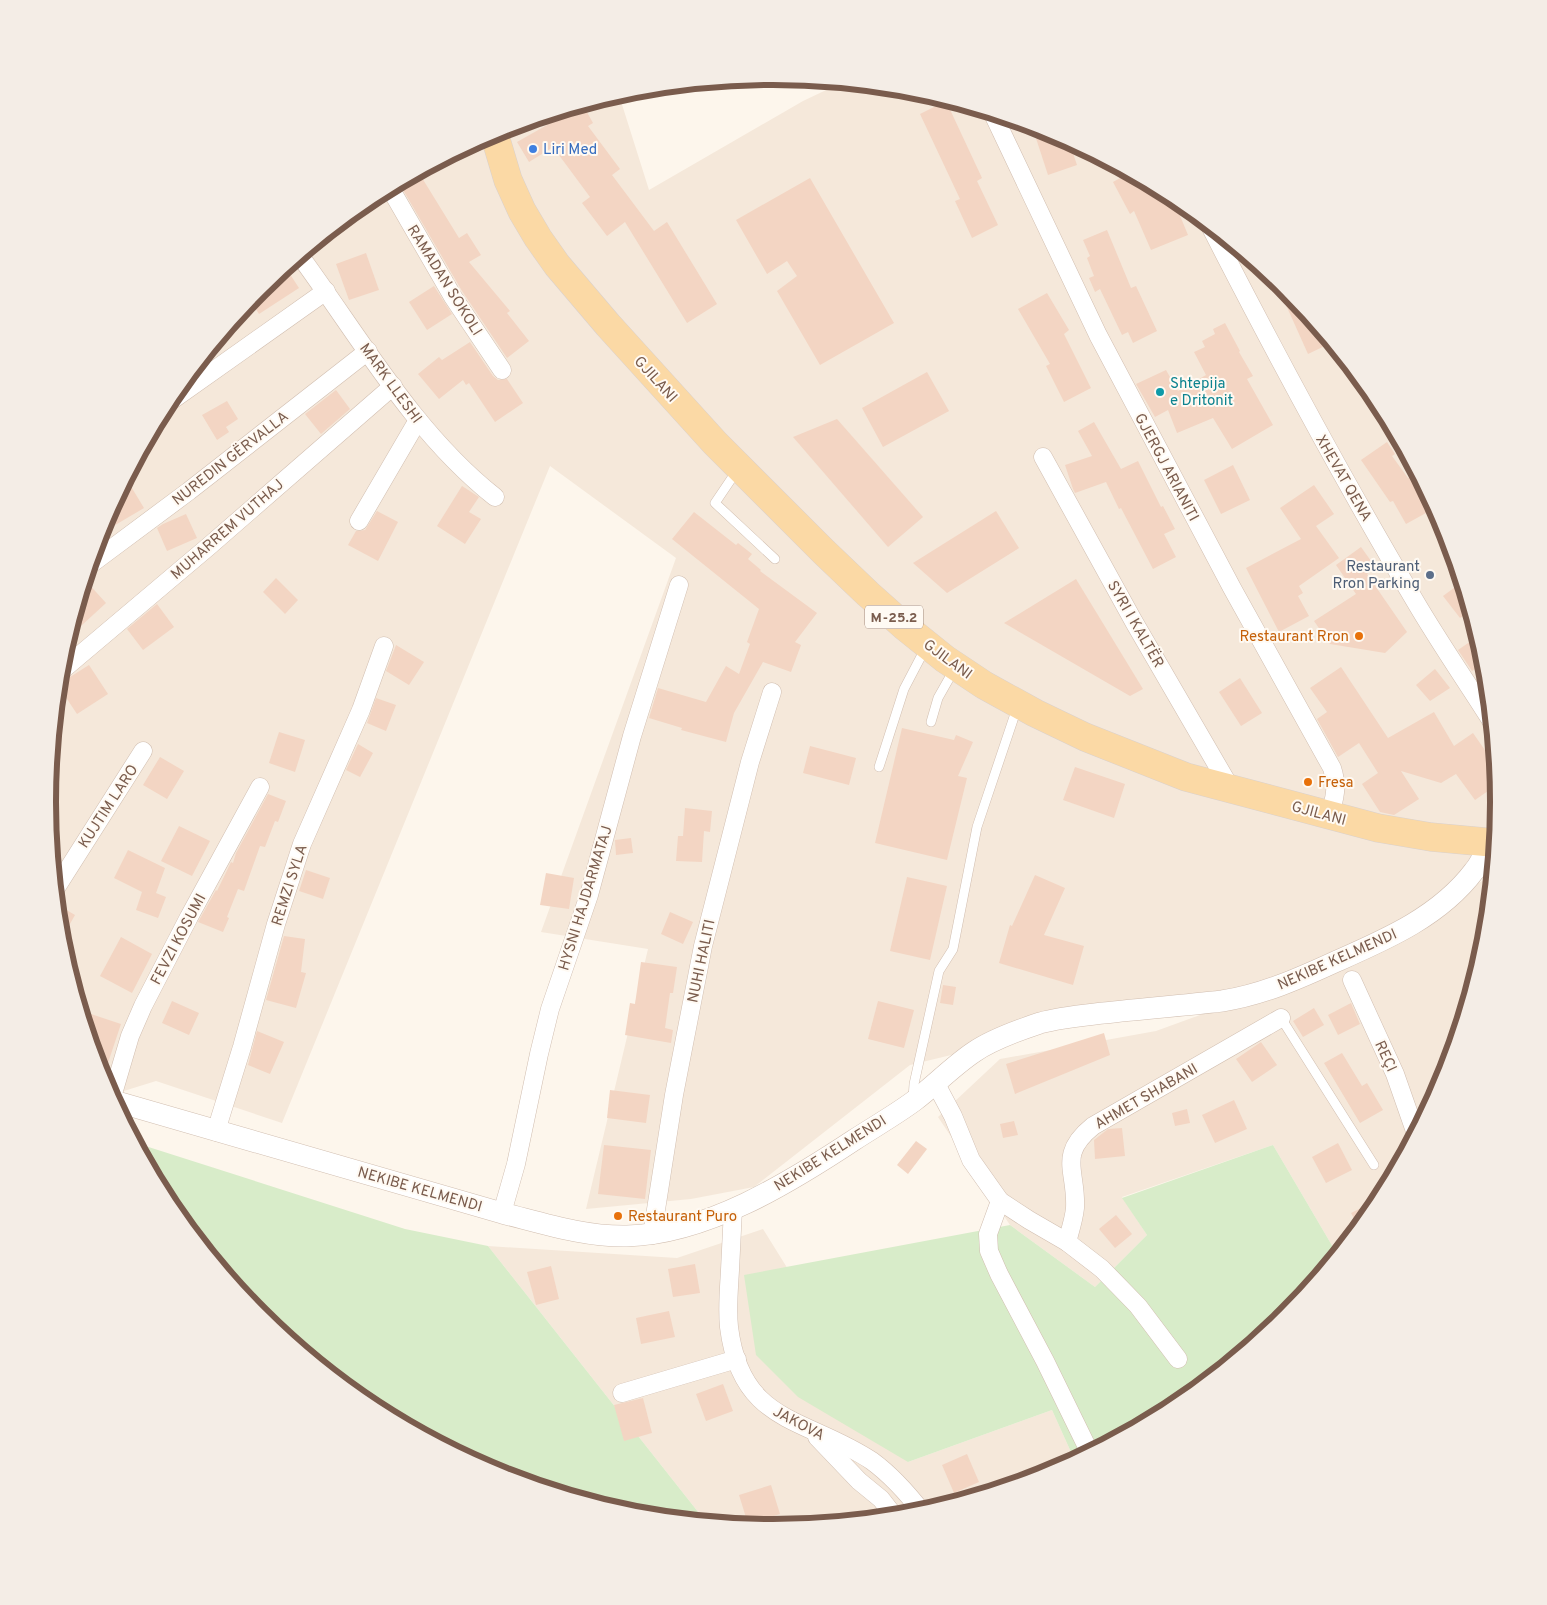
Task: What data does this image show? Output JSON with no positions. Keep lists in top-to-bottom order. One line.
{"streets":{"main road":["GJILANI","M-25.2"],"street":["RAMADAN SOKOLI","MARK LLESHI","NUREDIN GËRVALLA","GJERGJ ARIANITI","XHEVAT QENA","MUHARREM VUTHAJ","SYRI I KALTËR","KUJTIM LARO","REMZI SYLA","HYSNI HAJDARMATAJ","FEVZI KOSUMI","NEKIBE KELMENDI","NUHI HALITI","REÇI","AHMET SHABANI","JAKOVA"]},"crossings":[["GJILANI","GJERGJ ARIANITI"],["GJILANI","SYRI I KALTËR"],["MARK LLESHI","NUREDIN GËRVALLA"],["MARK LLESHI","MUHARREM VUTHAJ"],["REMZI SYLA","NEKIBE KELMENDI"],["HYSNI HAJDARMATAJ","NEKIBE KELMENDI"],["NEKIBE KELMENDI","NUHI HALITI"],["NEKIBE KELMENDI","JAKOVA"]],"places":["Liri Med","Shtepija e Dritonit","Restaurant Rron Parking","Restaurant Rron","Fresa","Restaurant Puro"]}
